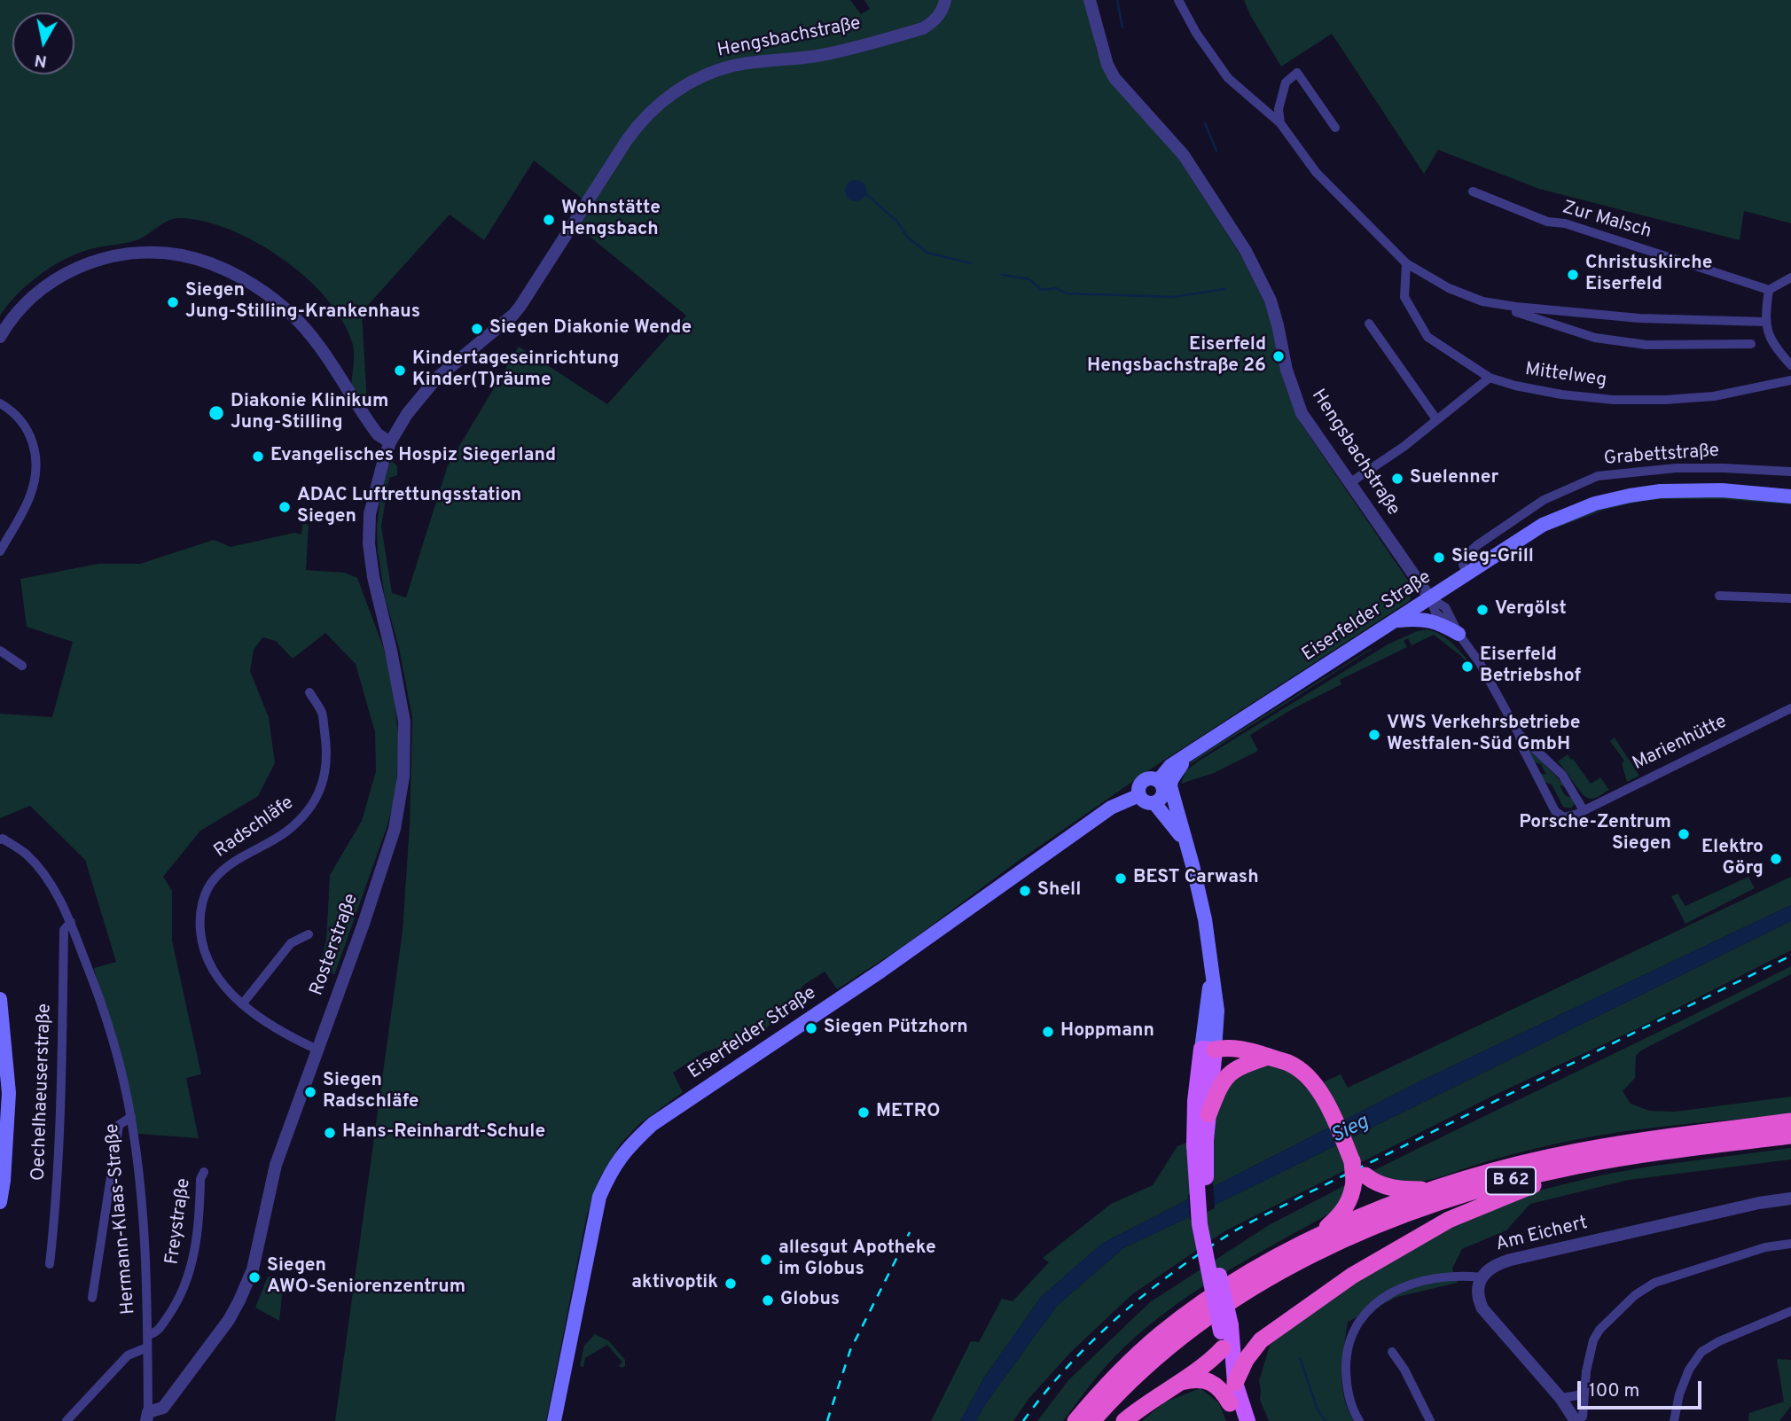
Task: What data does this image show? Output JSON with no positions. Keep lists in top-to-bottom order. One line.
{"streets":{"highway":["B 62"],"main road":["Eiserfelder Straße"],"street":["Hengsbachstraße","Zur Malsch","Mittelweg","Grabettstraße","Marienhütte","Radschläfe","Rosterstraße","Oechelhaeuserstraße","Hermann-Klaas-Straße","Freystraße","Am Eichert"]},"crossings":[["Hengsbachstraße","Eiserfelder Straße"],["Hengsbachstraße","Marienhütte"],["Hengsbachstraße","Rosterstraße"],["Grabettstraße","Eiserfelder Straße"],["Eiserfelder Straße","Marienhütte"],["Radschläfe","Rosterstraße"],["Rosterstraße","Hermann-Klaas-Straße"],["Oechelhaeuserstraße","Hermann-Klaas-Straße"],["Hermann-Klaas-Straße","Freystraße"]],"water":["Sieg"],"places":["Wohnstätte Hengsbach","Christuskirche Eiserfeld","Siegen Jung-Stilling-Krankenhaus","Siegen Diakonie Wende","Eiserfeld Hengsbachstraße 26","Kindertageseinrichtung Kinder(T)räume","Diakonie Klinikum Jung-Stilling","Evangelisches Hospiz Siegerland","Suelenner","ADAC Luftrettungsstation Siegen","Sieg-Grill","Vergölst","Eiserfeld Betriebshof","VWS Verkehrsbetriebe Westfalen-Süd GmbH","Porsche-Zentrum Siegen","Elektro Görg","BEST Carwash","Shell","Siegen Pützhorn","Hoppmann","Siegen Radschläfe","METRO","Hans-Reinhardt-Schule","allesgut Apotheke im Globus","Siegen AWO-Seniorenzentrum","aktivoptik","Globus"],"scale_bar":"100 m","north":"bottom"}
